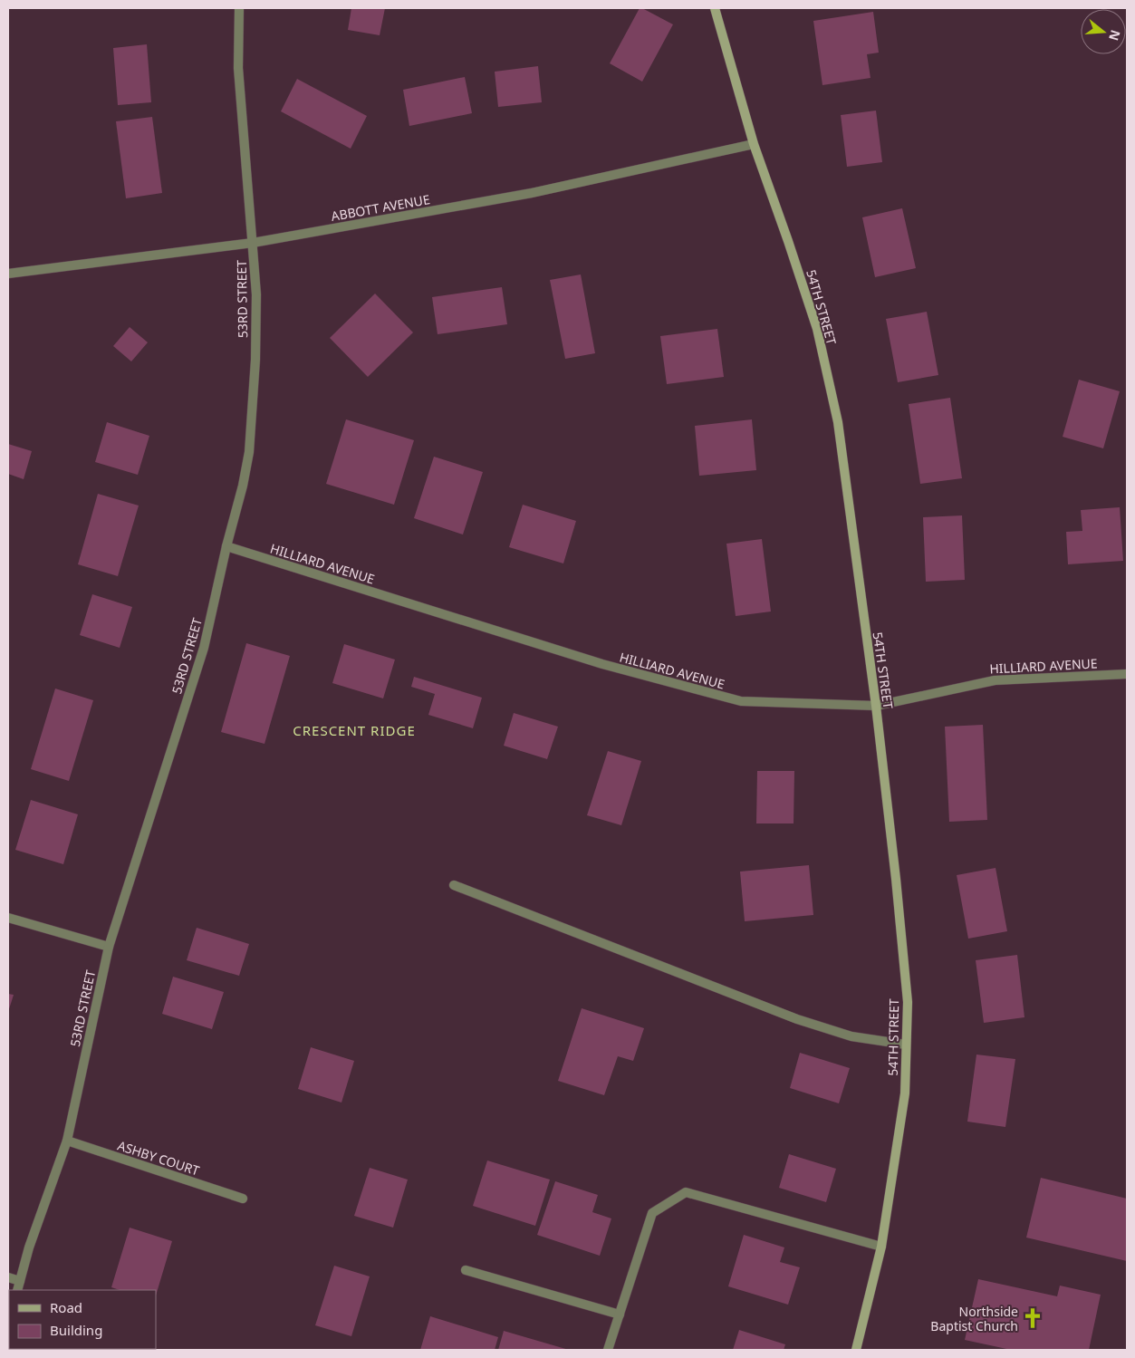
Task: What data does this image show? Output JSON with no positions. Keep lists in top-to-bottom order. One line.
{"streets":{"main road":["54TH STREET"],"street":["ABBOTT AVENUE","53RD STREET","HILLIARD AVENUE","ASHBY COURT"]},"crossings":[["ABBOTT AVENUE","53RD STREET"],["ABBOTT AVENUE","54TH STREET"],["53RD STREET","HILLIARD AVENUE"],["53RD STREET","ASHBY COURT"],["54TH STREET","HILLIARD AVENUE"]],"districts":["CRESCENT RIDGE"],"places":{"church":["Northside Baptist Church"]},"legend":["Road","Building"],"north":"right"}
